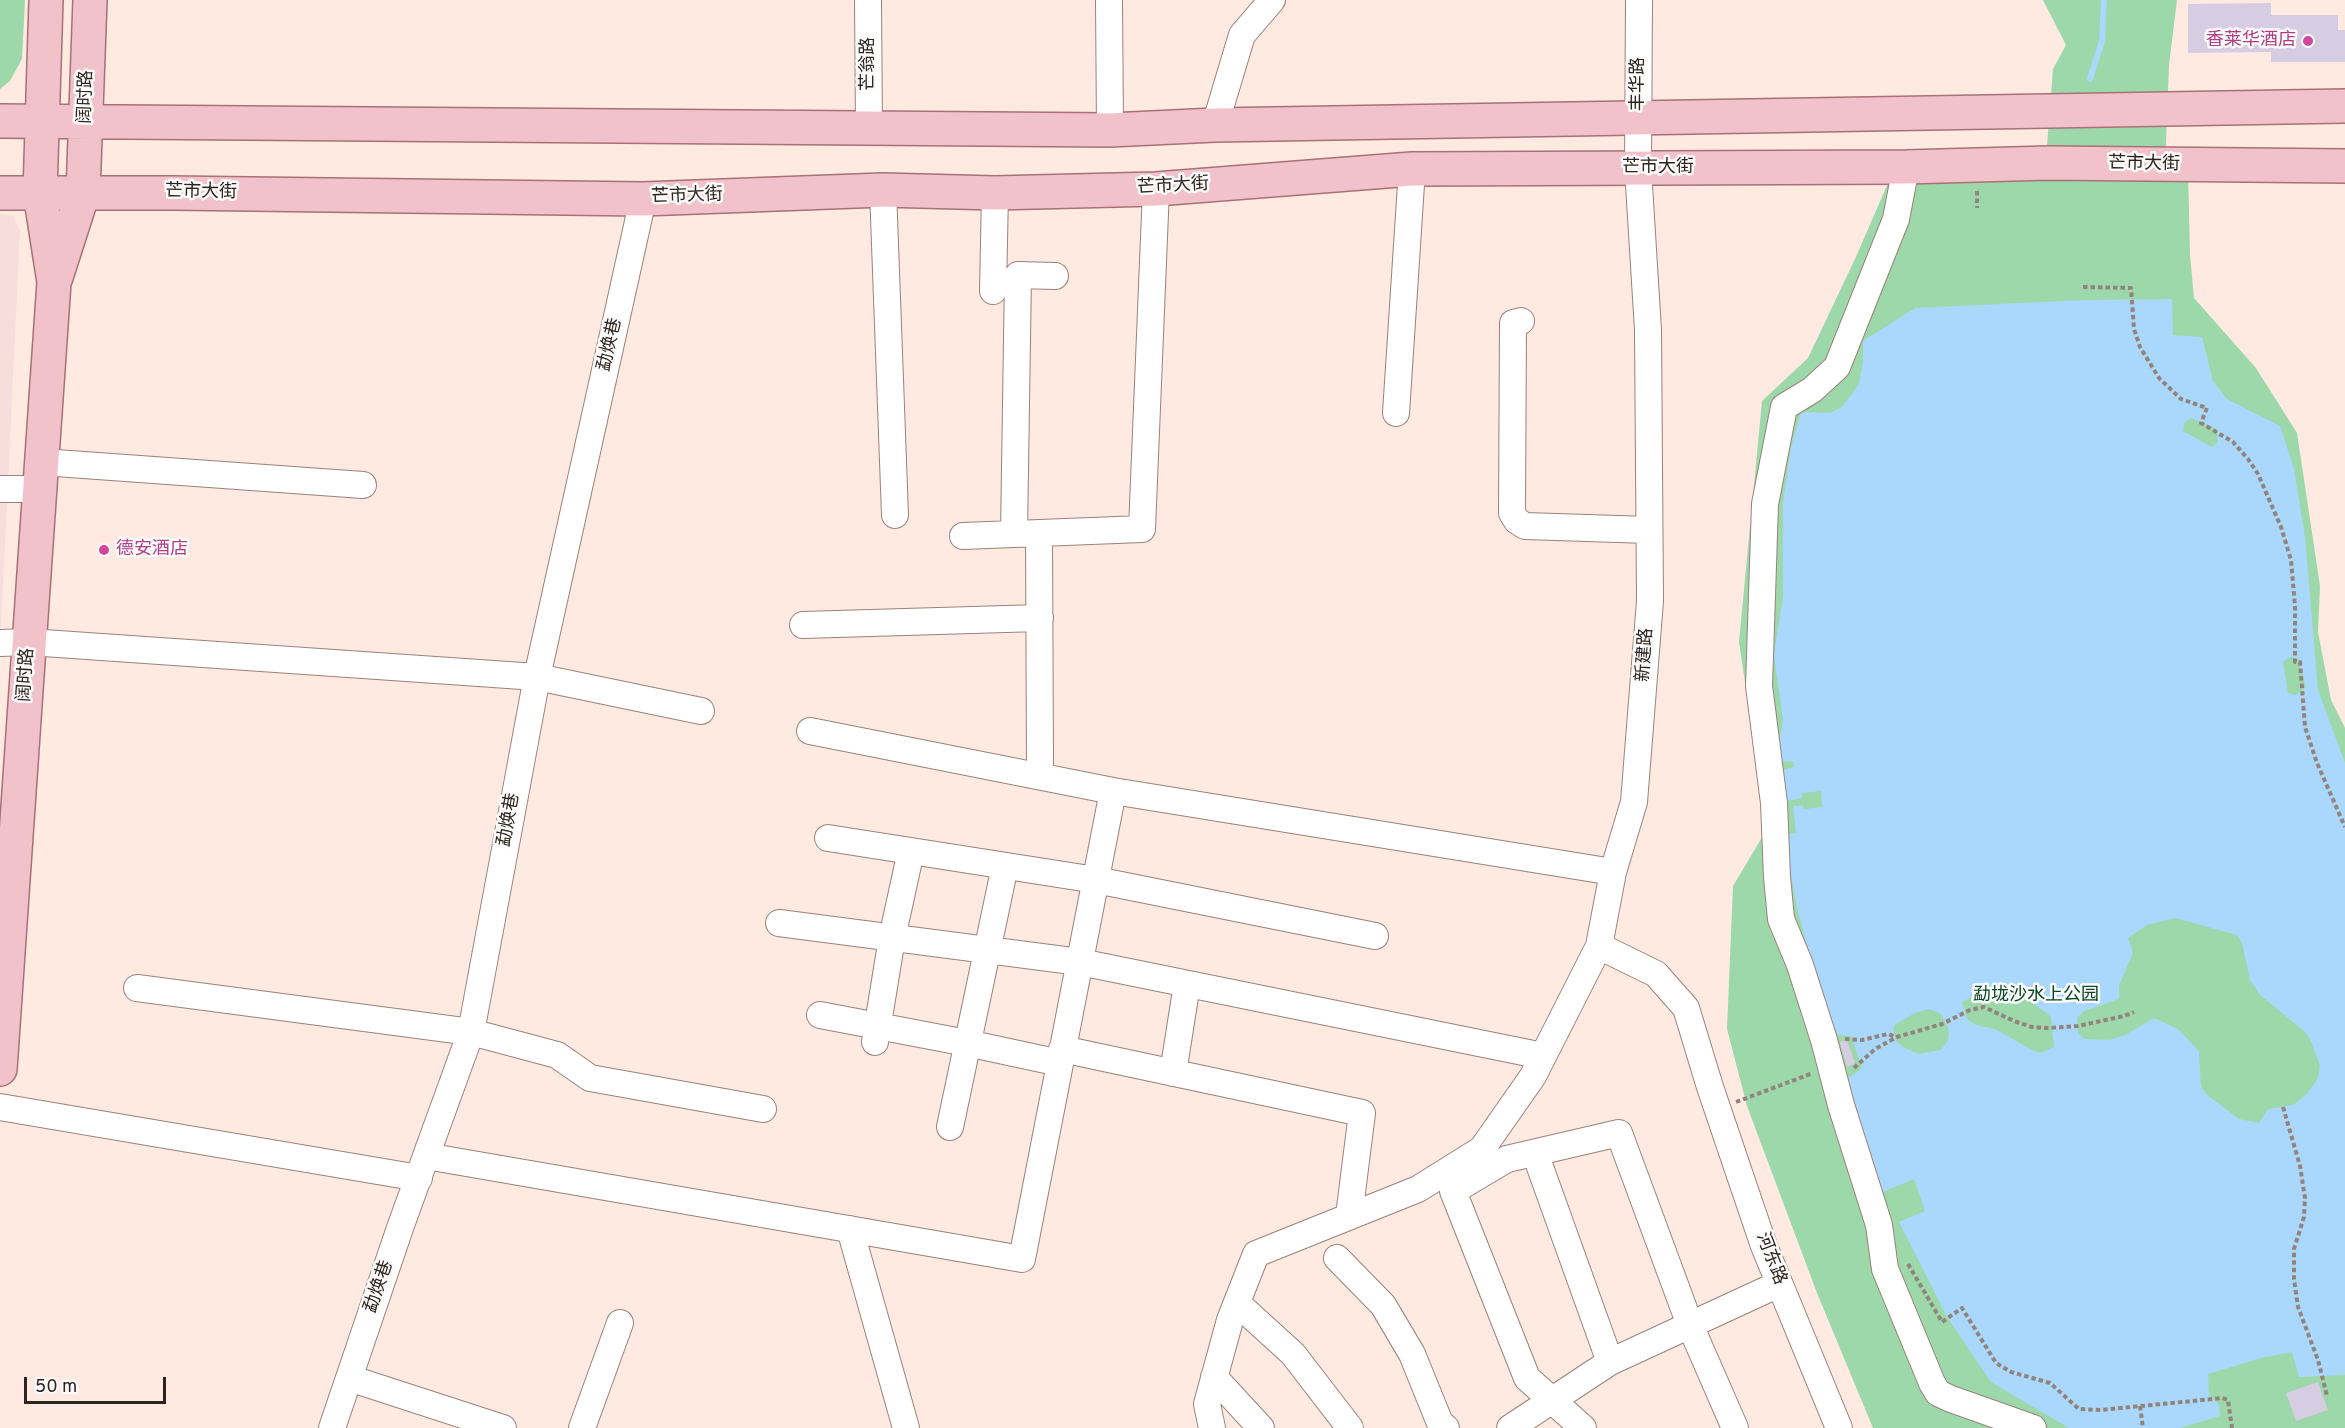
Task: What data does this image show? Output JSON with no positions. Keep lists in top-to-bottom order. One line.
{"streets":{"main road":["阔时路","芒市大街"],"street":["芒翁路","丰华路","勐焕巷","新建路","河东路"]},"crossings":[["丰华路","芒市大街"],["丰华路","新建路"],["阔时路","芒市大街"],["芒市大街","勐焕巷"],["芒市大街","新建路"]],"parks":["勐垅沙水上公园"],"places":["香莱华酒店","德安酒店"],"scale_bar":"50 m"}
